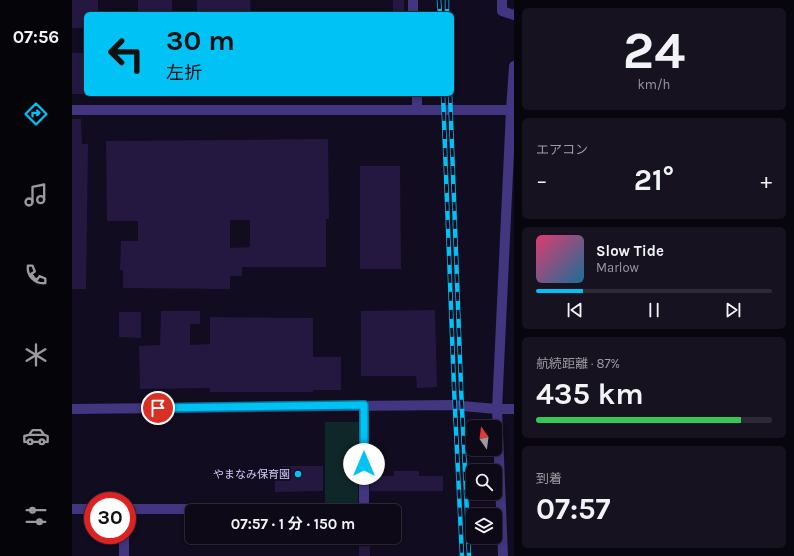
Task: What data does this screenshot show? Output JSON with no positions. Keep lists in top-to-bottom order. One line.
{"places":["やまなみ保育園"],"north":"top","page":{"tabs":"07:56","tile":[["24","km/h"],"エアコン",["航続距離 · 87%","435 km"],["到着","07:57"]],"turn":["30 m","左折"],"heat":["−","21°","+"],"song":["Slow Tide","Marlow"],"limit":"30","trip":"07:57 · 1 分 · 150 m"}}
